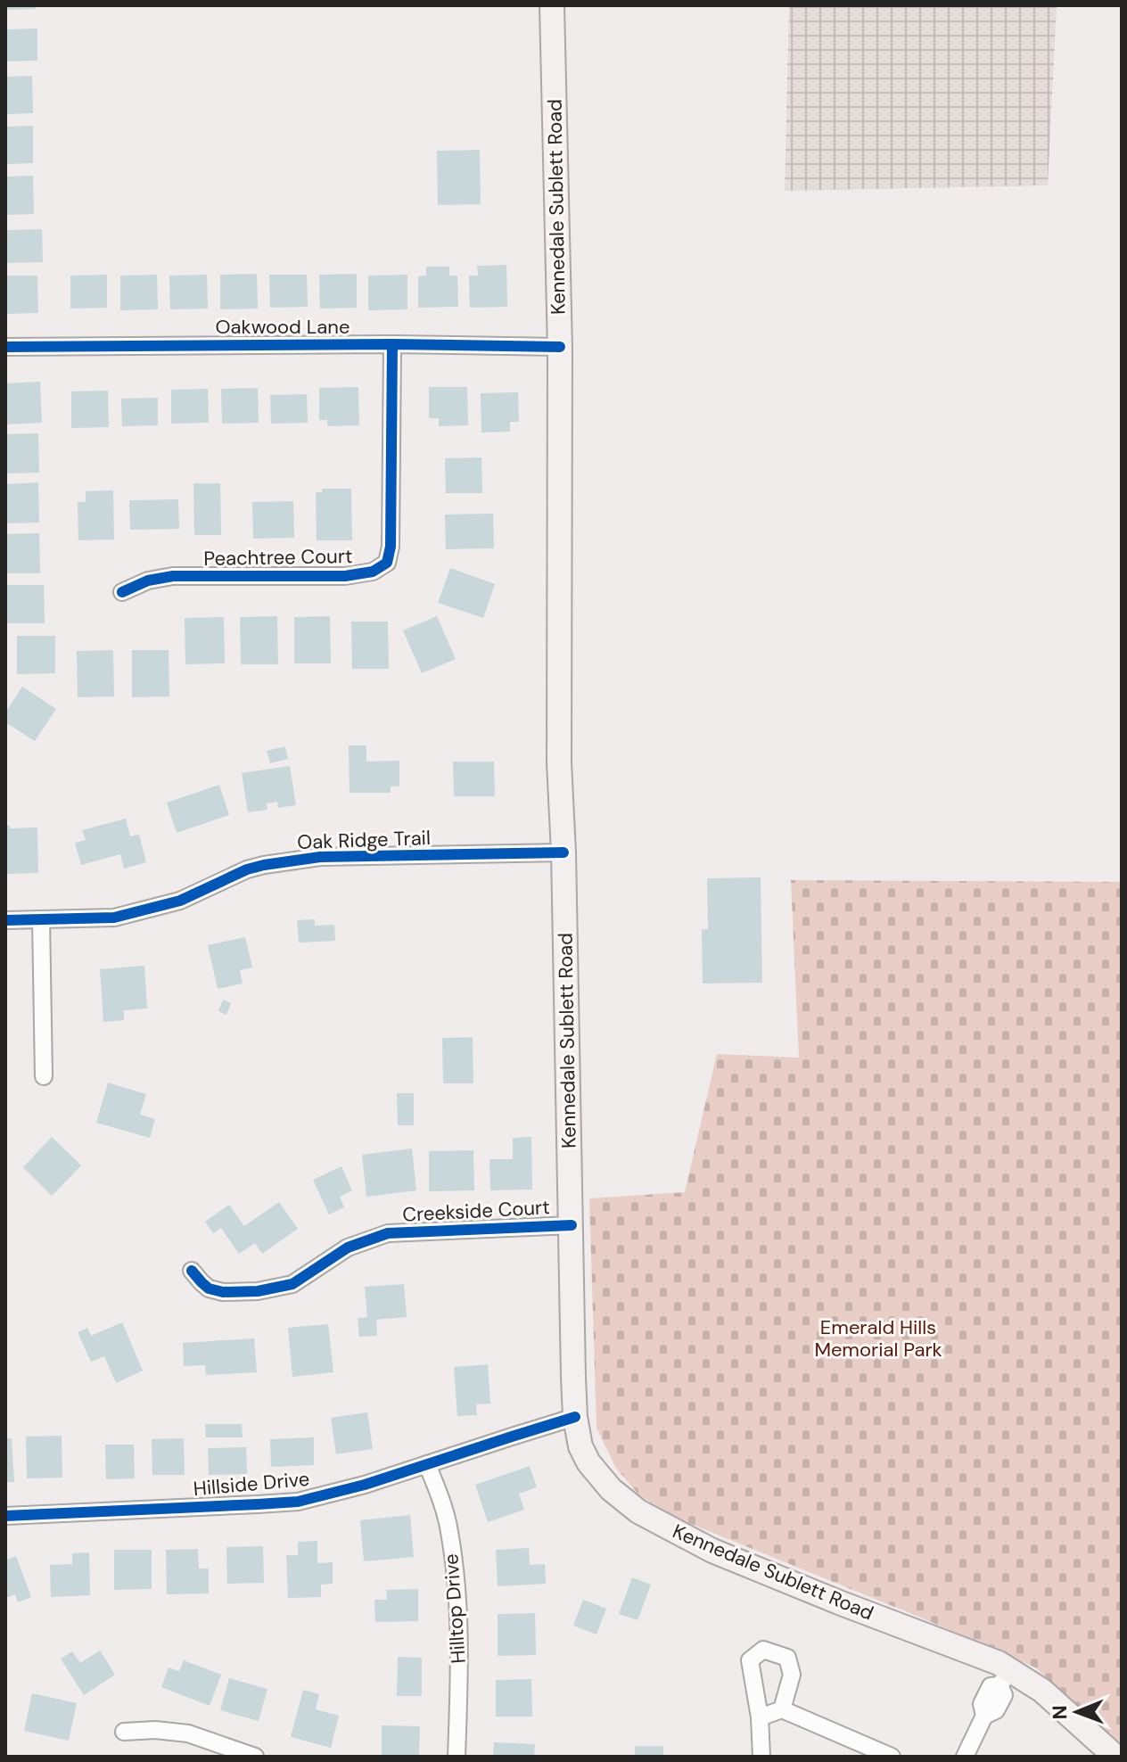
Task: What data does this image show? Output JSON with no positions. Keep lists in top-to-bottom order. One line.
{"streets":{"main road":["Kennedale Sublett Road"],"street":["Oakwood Lane","Peachtree Court","Oak Ridge Trail","Creekside Court","Hillside Drive","Hilltop Drive"]},"crossings":[["Kennedale Sublett Road","Oakwood Lane"],["Kennedale Sublett Road","Oak Ridge Trail"],["Kennedale Sublett Road","Creekside Court"],["Kennedale Sublett Road","Hillside Drive"],["Oakwood Lane","Peachtree Court"],["Hillside Drive","Hilltop Drive"]],"parks":["Emerald Hills Memorial Park"],"north":"left"}
